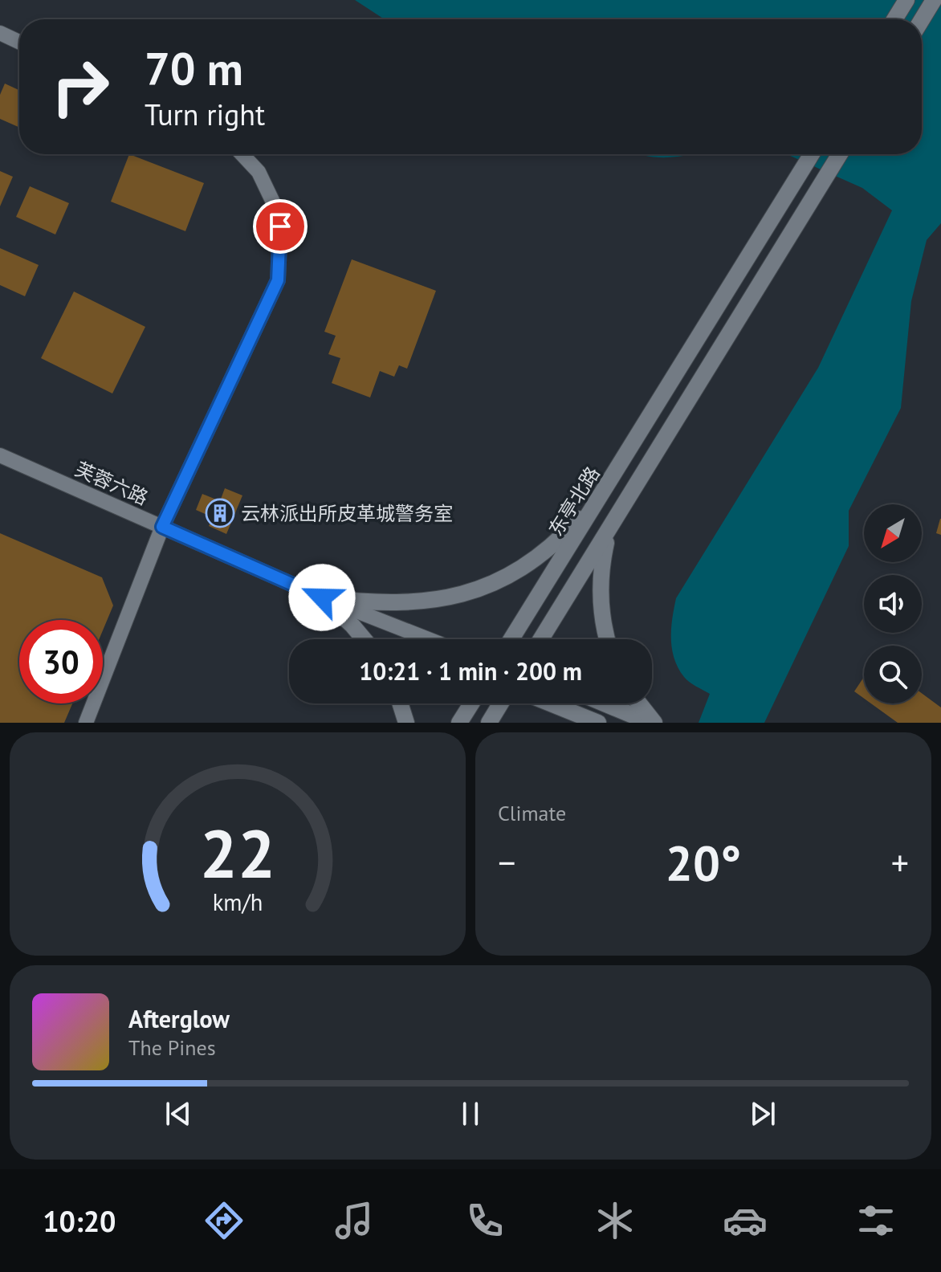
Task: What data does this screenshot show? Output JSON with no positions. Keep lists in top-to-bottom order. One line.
{"streets":{"main road":["东亭北路"],"street":["芙蓉六路"]},"places":{"building":["云林派出所皮革城警务室"]},"north":"bottom left","page":{"turn":["70 m","Turn right"],"limit":"30","trip":"10:21 · 1 min · 200 m","tile":"Climate","heat":["−","20°","+"],"song":["Afterglow","The Pines"],"tabs":"10:20","gauge":["22","km/h"]}}
